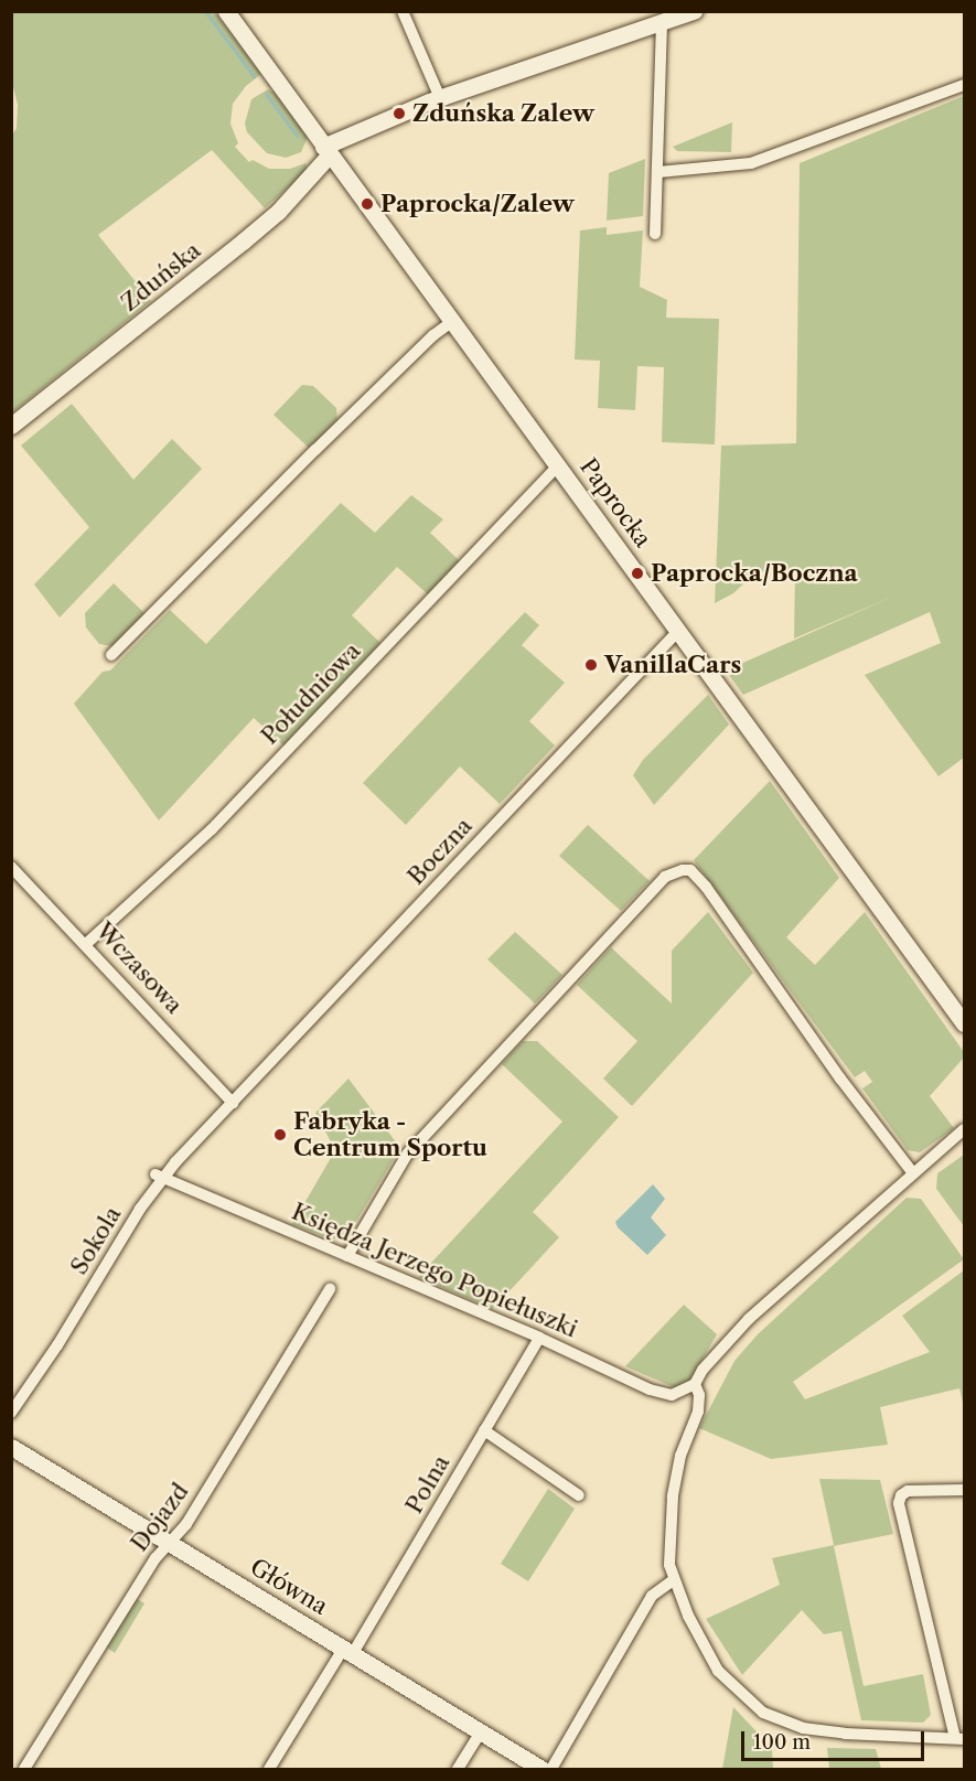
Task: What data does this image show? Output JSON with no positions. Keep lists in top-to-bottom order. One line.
{"streets":{"street":["Zduńska","Paprocka","Południowa","Boczna","Wczasowa","Sokola","Księdza Jerzego Popiełuszki","Polna","Dojazd","Główna"]},"crossings":[["Zduńska","Paprocka"],["Paprocka","Południowa"],["Paprocka","Boczna"],["Południowa","Wczasowa"],["Boczna","Wczasowa"],["Boczna","Sokola"],["Wczasowa","Sokola"],["Sokola","Księdza Jerzego Popiełuszki"],["Księdza Jerzego Popiełuszki","Polna"],["Polna","Główna"],["Dojazd","Główna"]],"places":["Zduńska Zalew","Paprocka/Zalew","Paprocka/Boczna","VanillaCars","Fabryka - Centrum Sportu"],"scale_bar":"100 m"}
